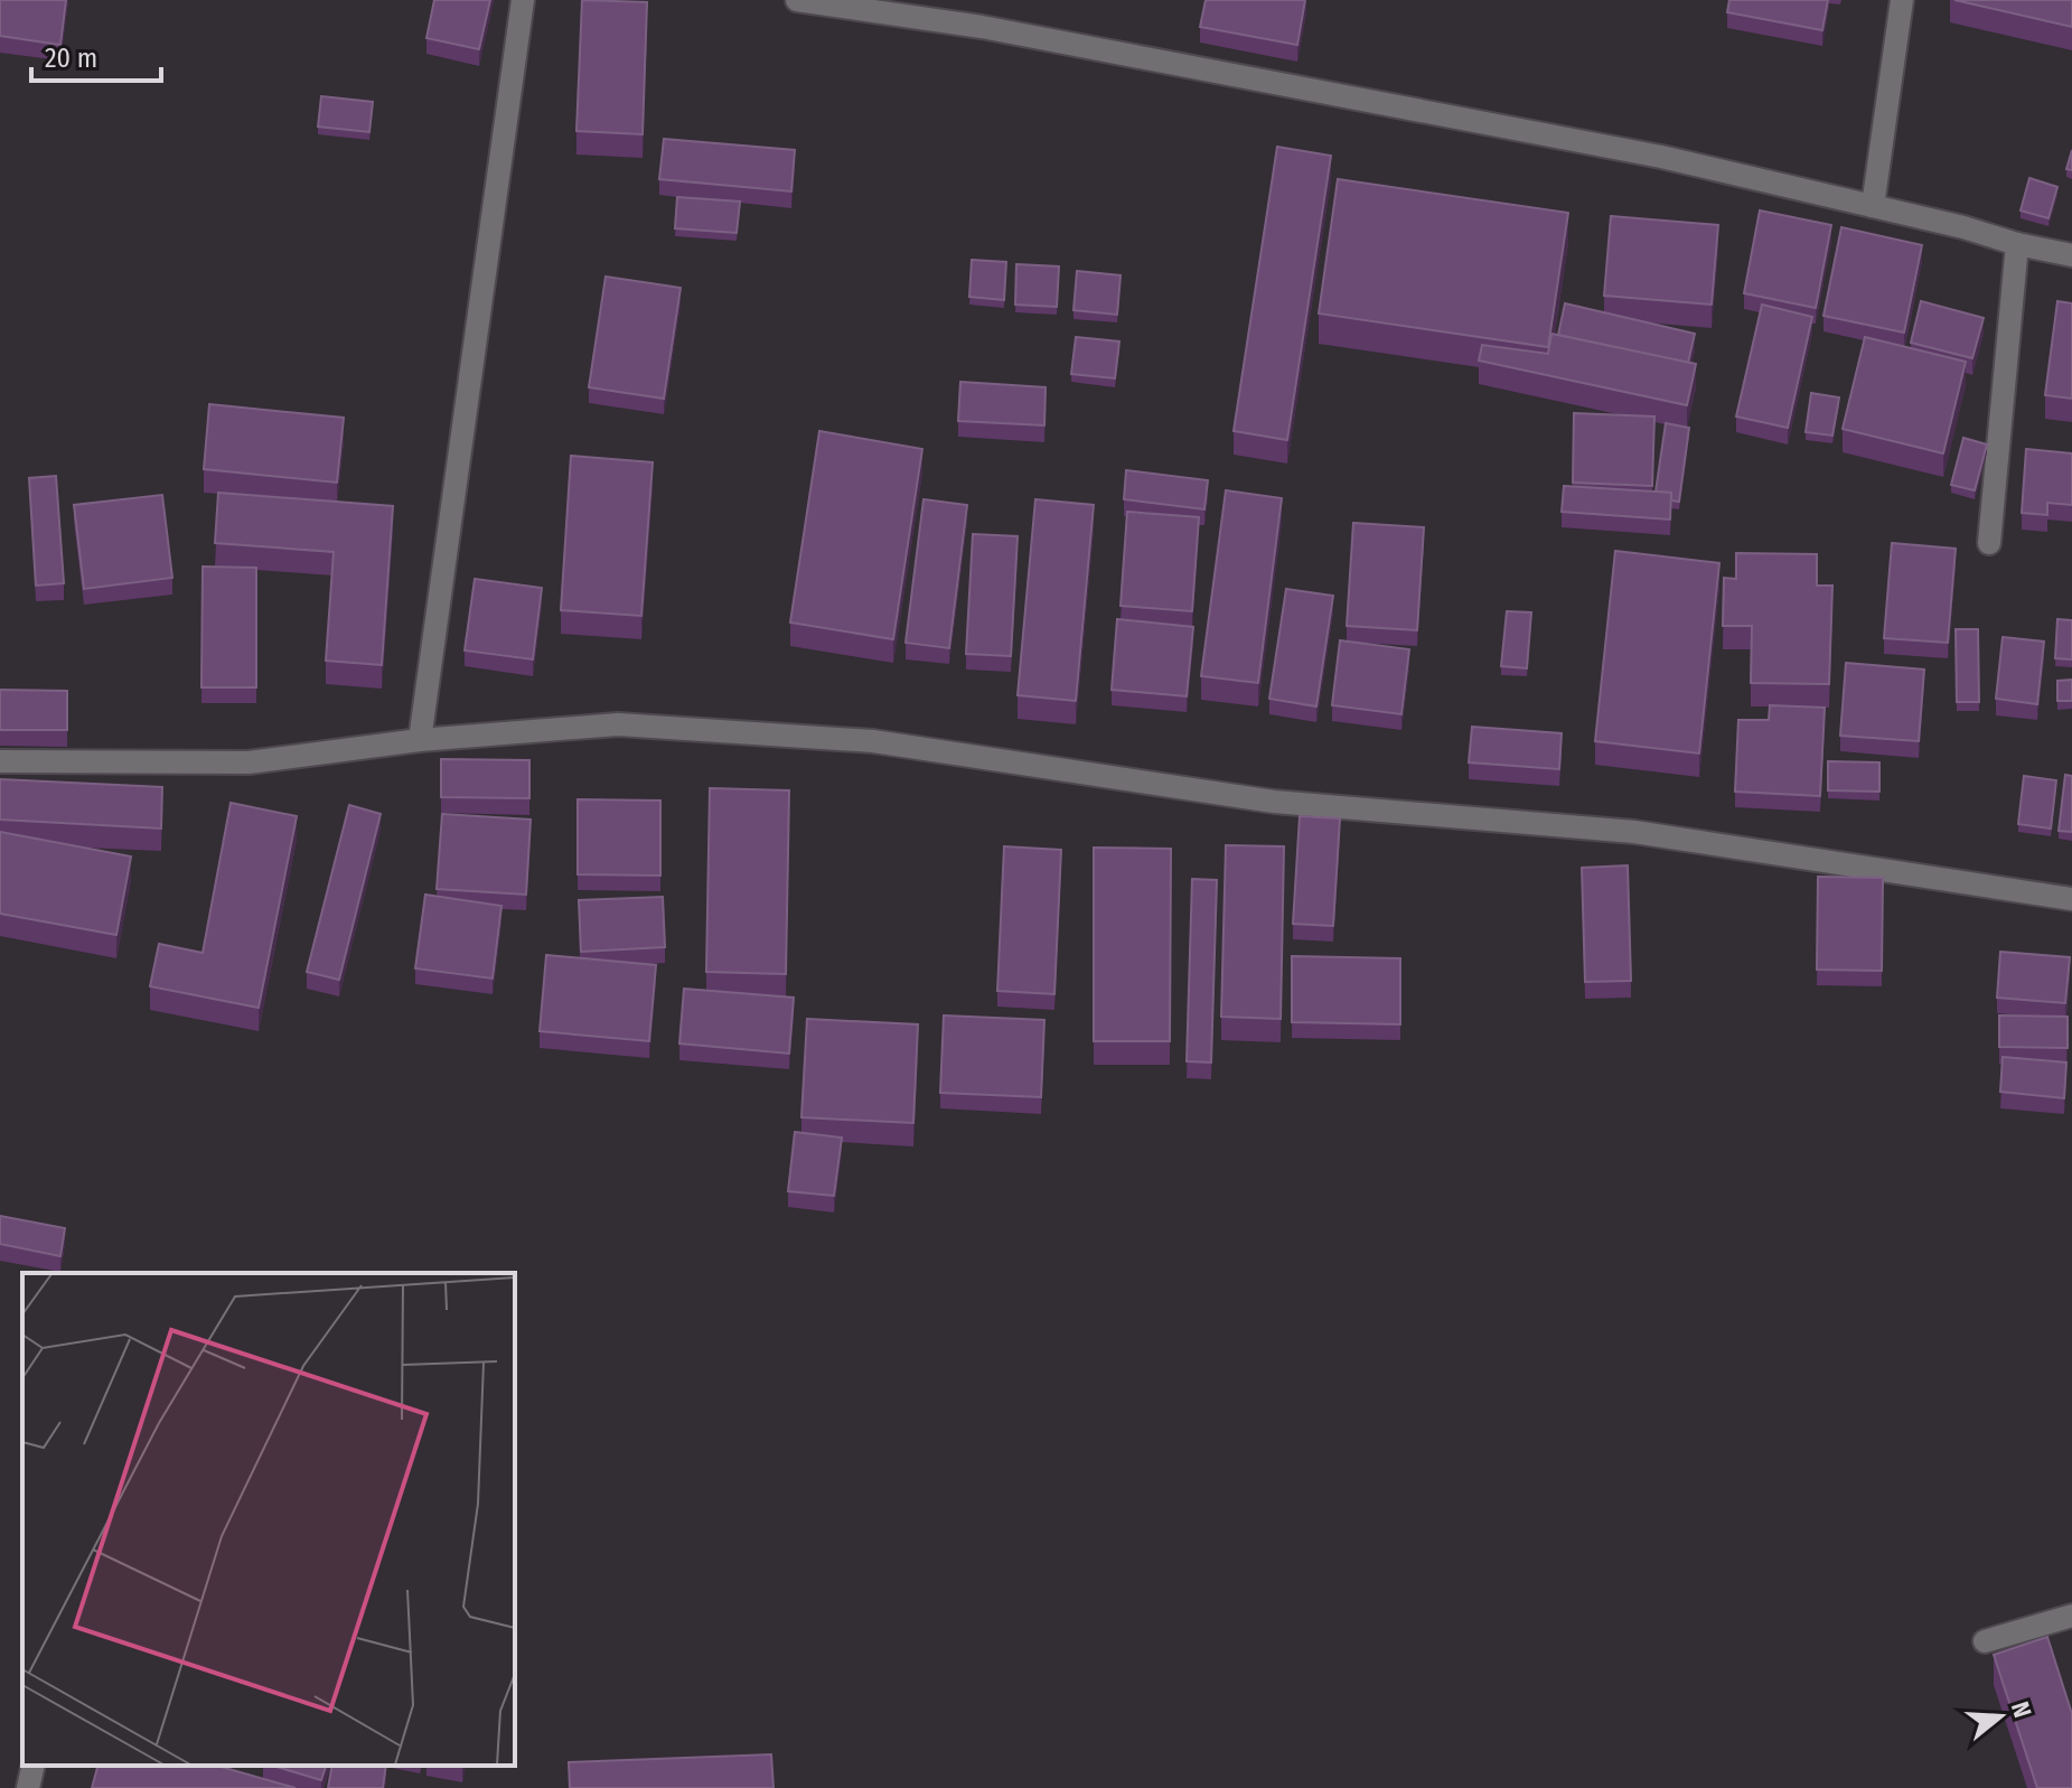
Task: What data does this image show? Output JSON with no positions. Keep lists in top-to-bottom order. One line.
{"scale_bar":"20 m","north":"right"}
